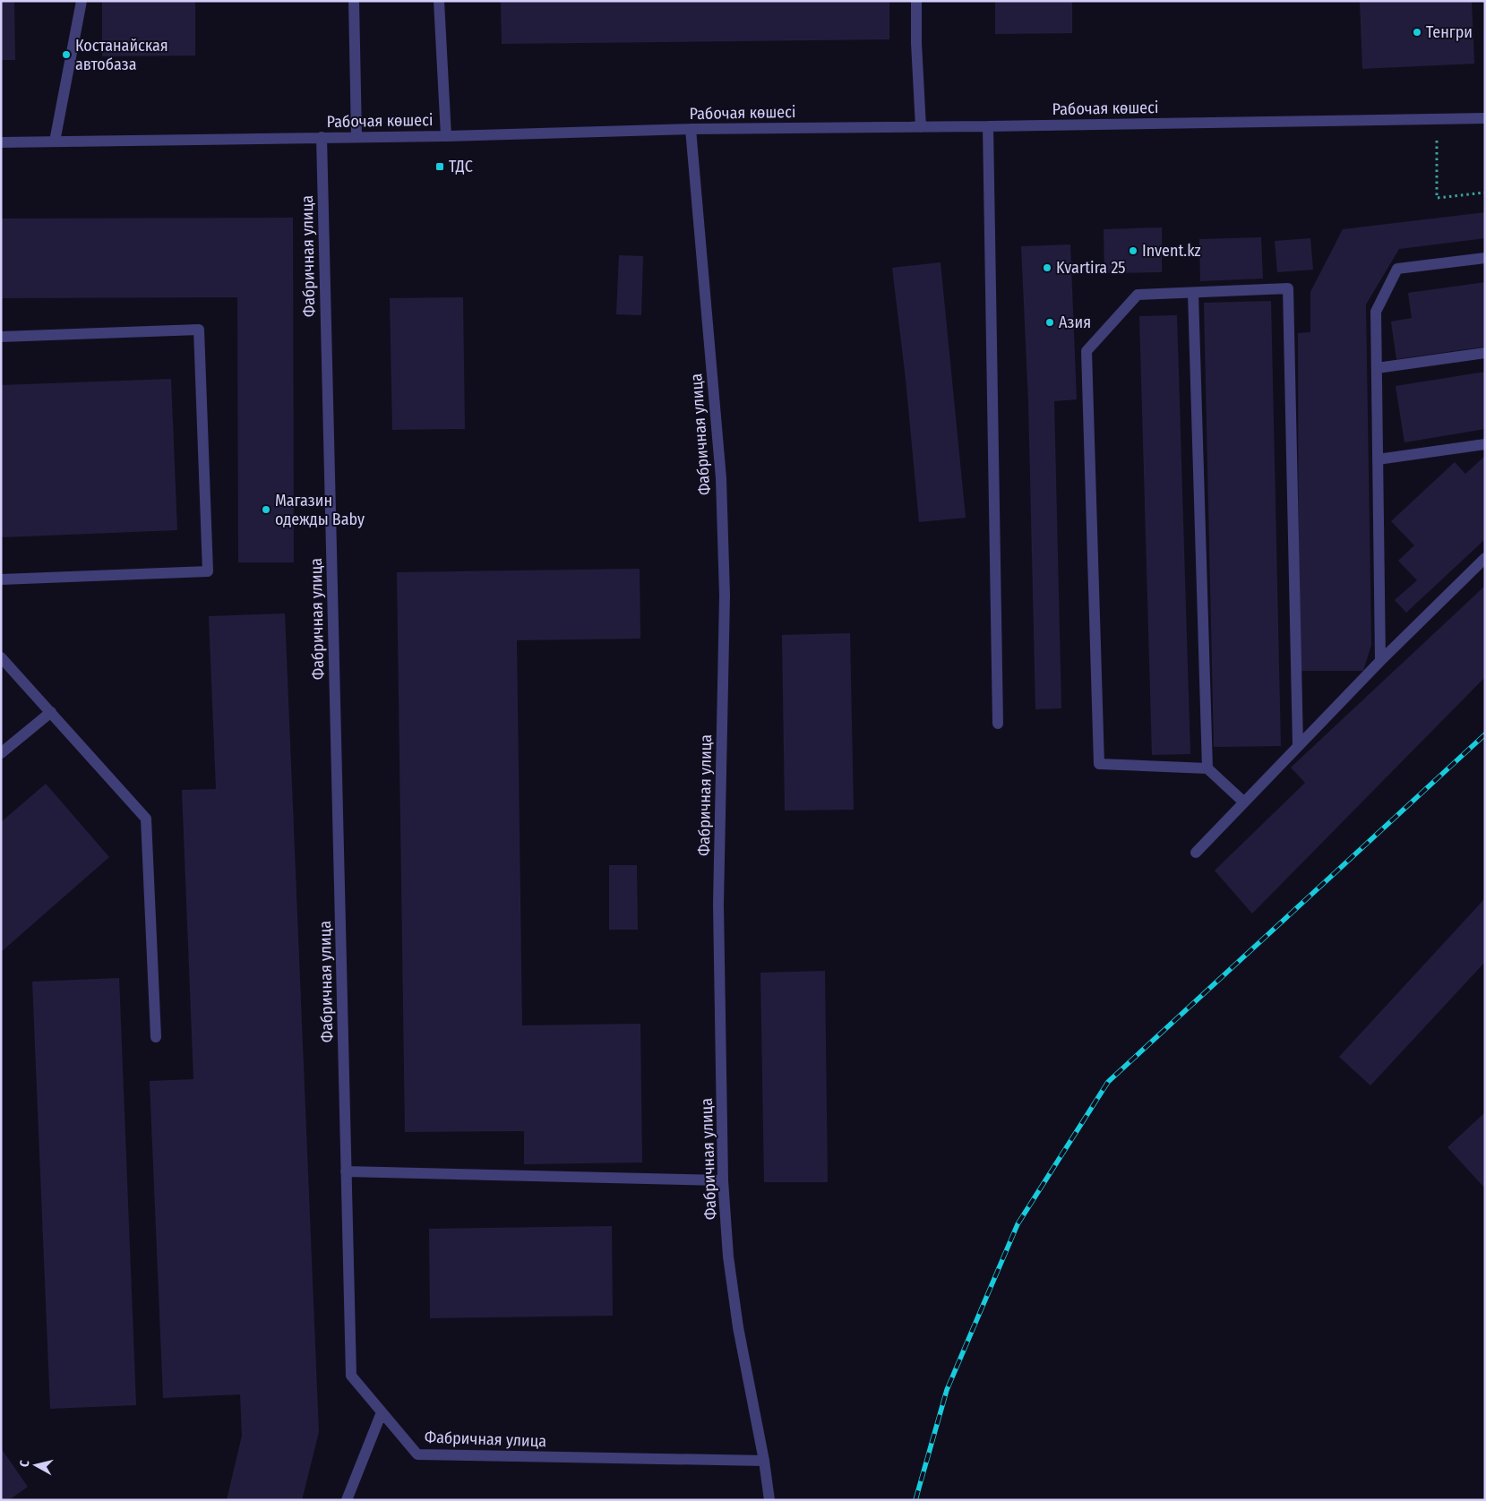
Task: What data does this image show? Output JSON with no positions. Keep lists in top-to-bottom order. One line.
{"streets":{"street":["Рабочая көшесі","Фабричная улица"]},"crossings":[["Рабочая көшесі","Фабричная улица"]],"places":{"other":["Тенгри","Костанайская автобаза","Invent.kz","Kvartira 25","Азия","Магазин одежды Baby"],"transit":["ТДС"]},"north":"left"}
